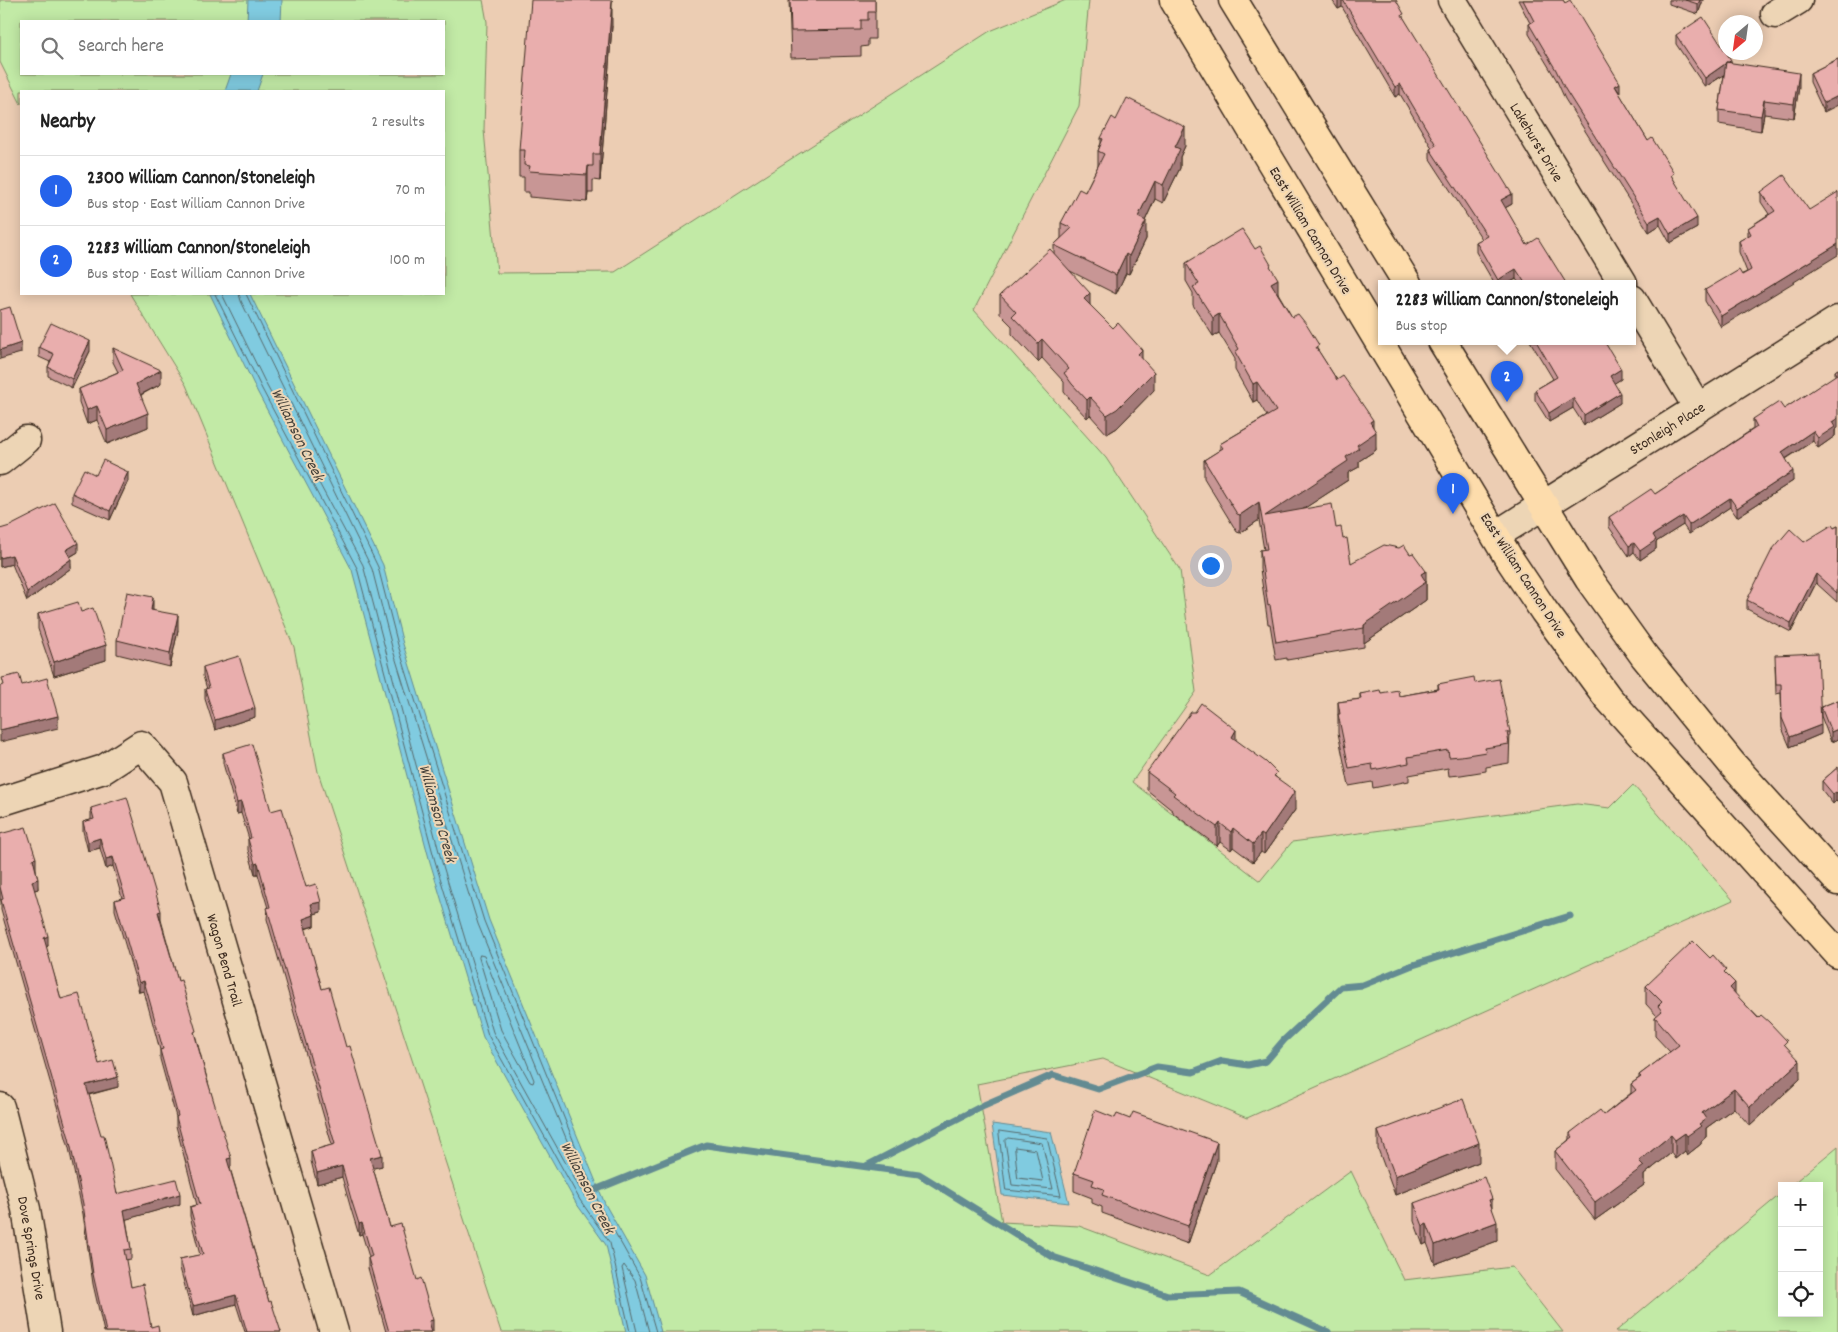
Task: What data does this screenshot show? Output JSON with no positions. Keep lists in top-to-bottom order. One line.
{"streets":{"main road":["East William Cannon Drive"],"street":["Lakehurst Drive","Stonleigh Place","Wagon Bend Trail","Dove Springs Drive"]},"crossings":[["East William Cannon Drive","Stonleigh Place"]],"water":["Williamson Creek"],"north":"bottom left","page":{"search":"Search here","heading":["Nearby","2 results"],"list":[{"mark":"1","name":"2300 William Cannon/Stoneleigh","note":"Bus stop · East William Cannon Drive","value":"70 m"},{"mark":"2","name":"2283 William Cannon/Stoneleigh","note":"Bus stop · East William Cannon Drive","value":"100 m"}],"popup":["2283 William Cannon/Stoneleigh","Bus stop"],"pins":["2","1"],"map_buttons":["+","−"]}}
